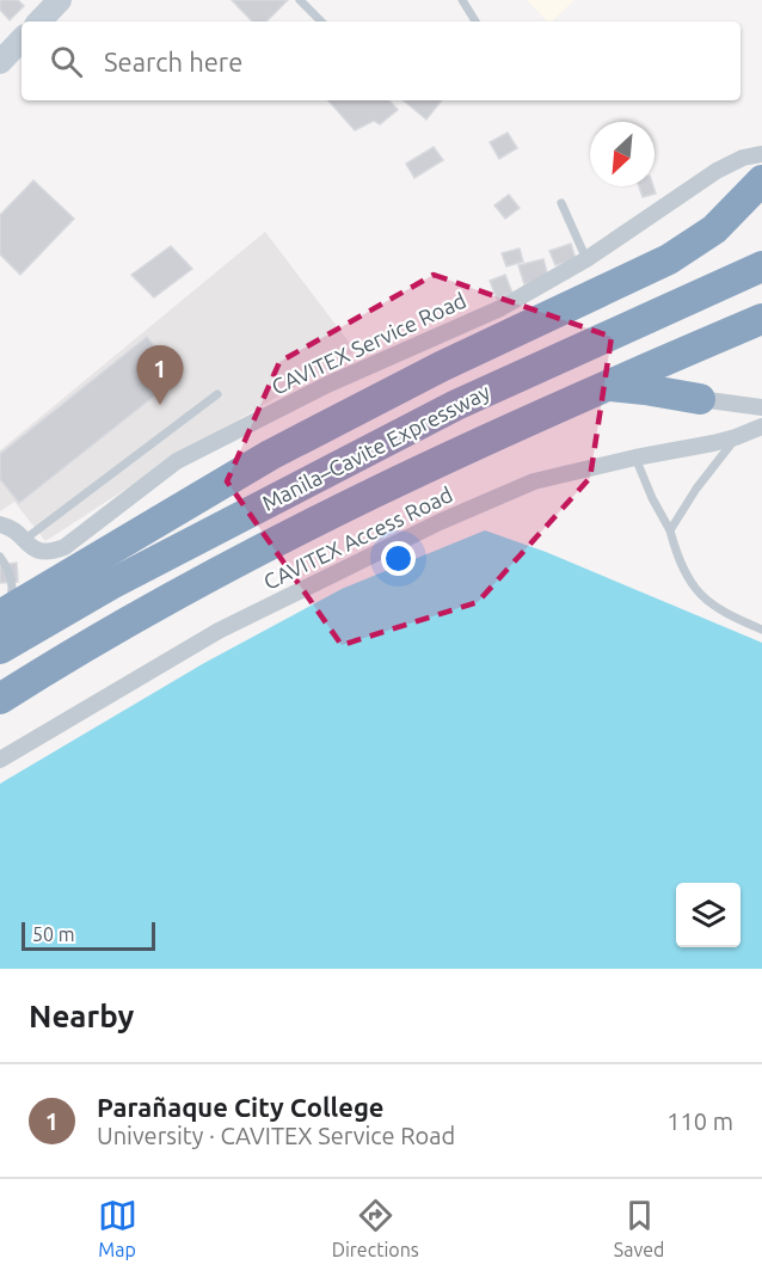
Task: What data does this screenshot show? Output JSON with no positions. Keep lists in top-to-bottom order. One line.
{"streets":{"highway":["Manila–Cavite Expressway"],"street":["CAVITEX Service Road","CAVITEX Access Road"]},"scale_bar":"50 m","north":"bottom left","page":{"search":"Search here","pins":"1","scale":"50 m","heading":"Nearby","list":[{"mark":"1","name":"Parañaque City College","note":"University · CAVITEX Service Road","value":"110 m"}],"nav":["Map","Directions","Saved"]}}
